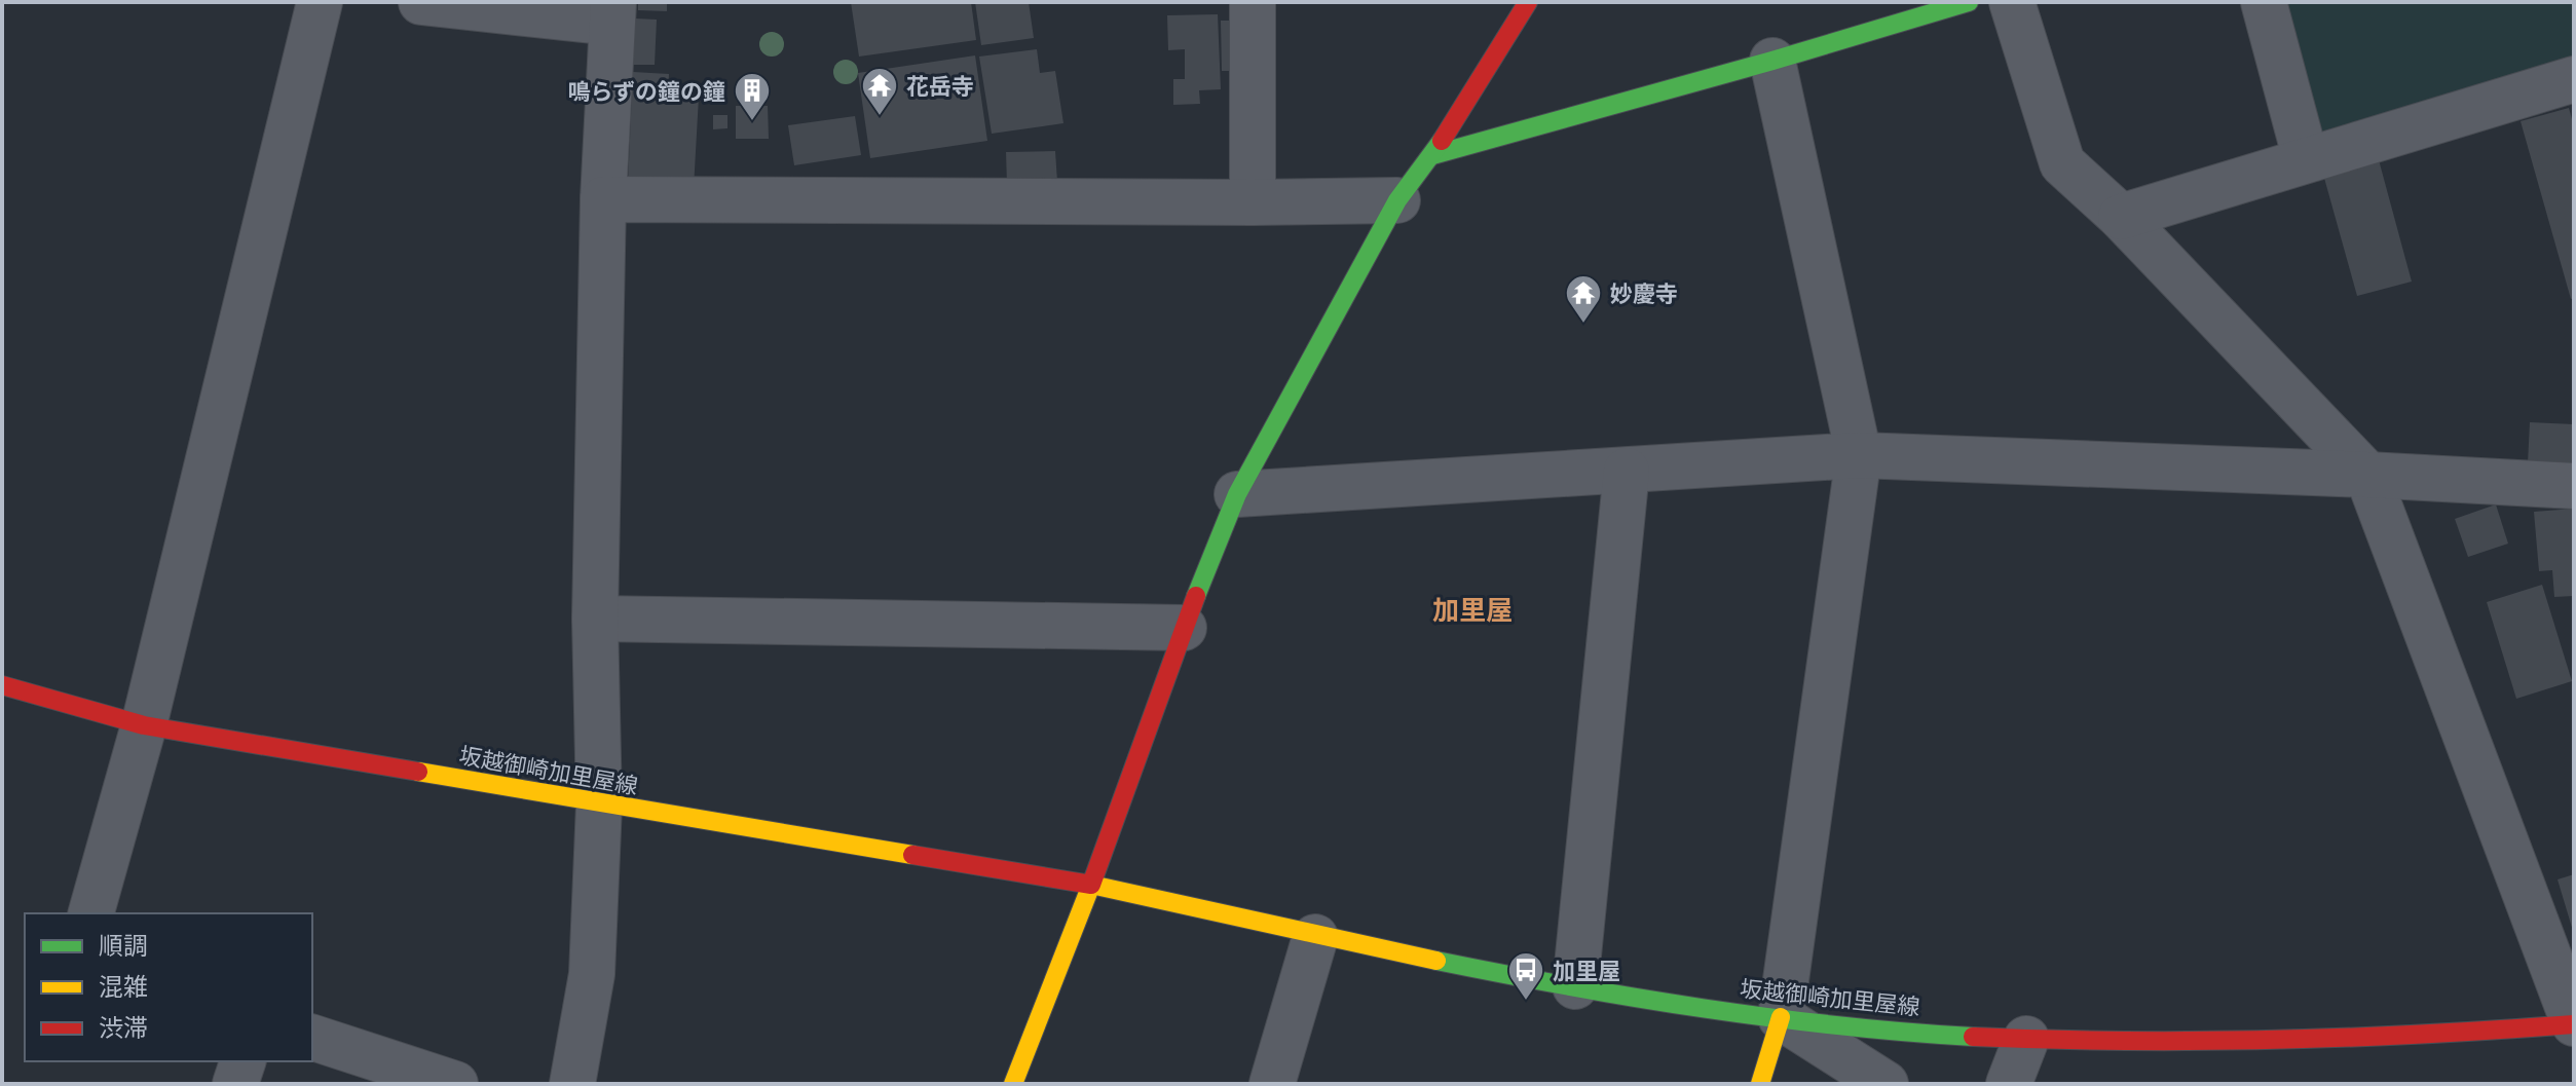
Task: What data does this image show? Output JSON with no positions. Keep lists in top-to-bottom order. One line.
{"streets":{"street":["坂越御崎加里屋線"]},"districts":["加里屋"],"places":{"temple":["花岳寺","妙慶寺"],"building":["鳴らずの鐘の鐘"],"bus stop":["加里屋"]},"legend":["順調","混雑","渋滞"]}
